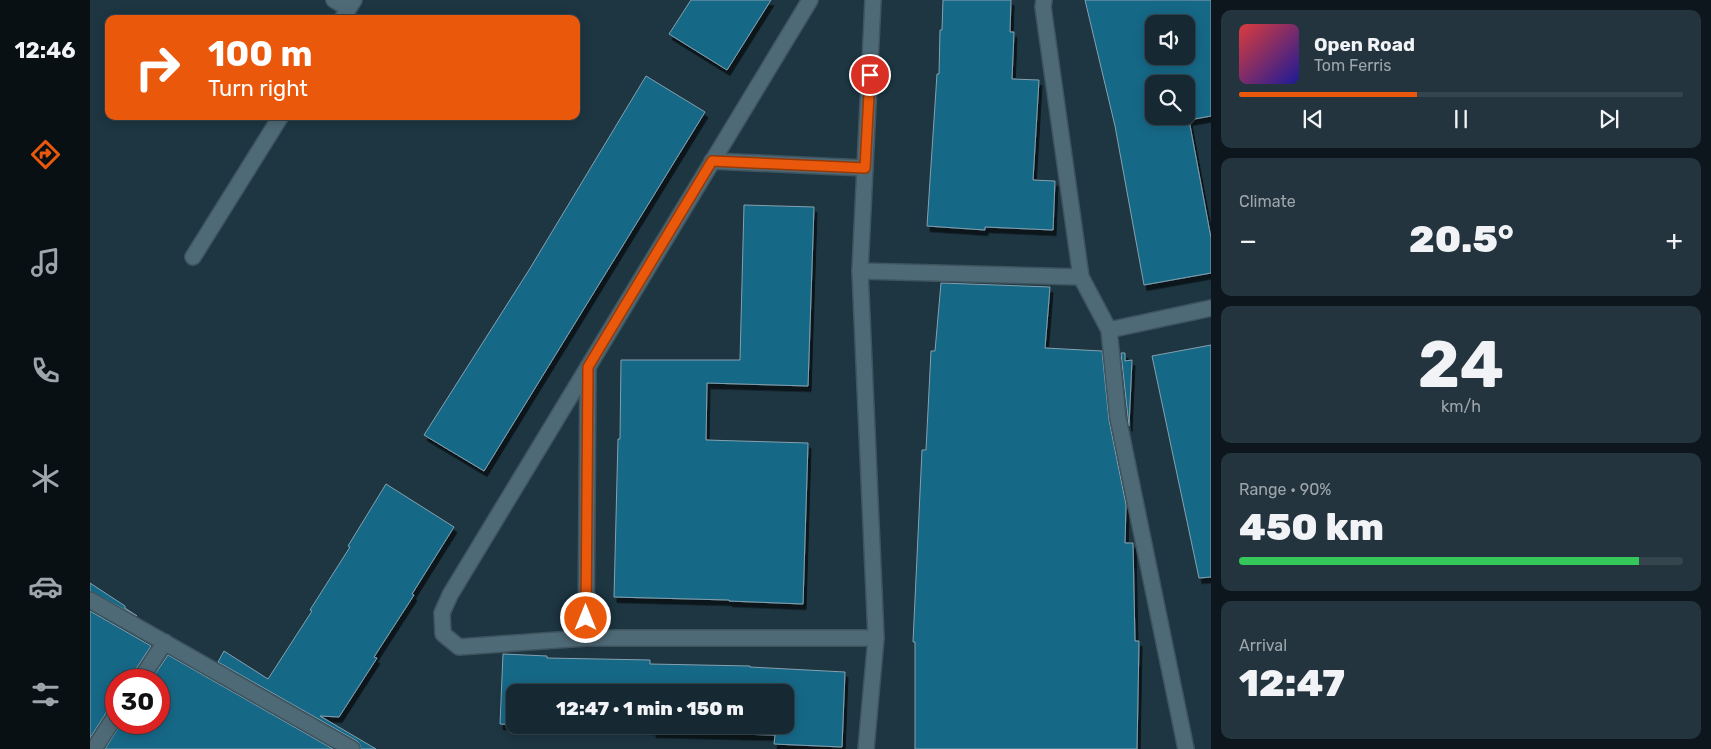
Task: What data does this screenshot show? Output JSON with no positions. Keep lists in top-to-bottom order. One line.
{"page":{"tabs":"12:46","turn":["100 m","Turn right"],"song":["Open Road","Tom Ferris"],"tile":["Climate",["24","km/h"],["Range · 90%","450 km"],["Arrival","12:47"]],"heat":["−","20.5°","+"],"limit":"30","trip":"12:47 · 1 min · 150 m"}}
